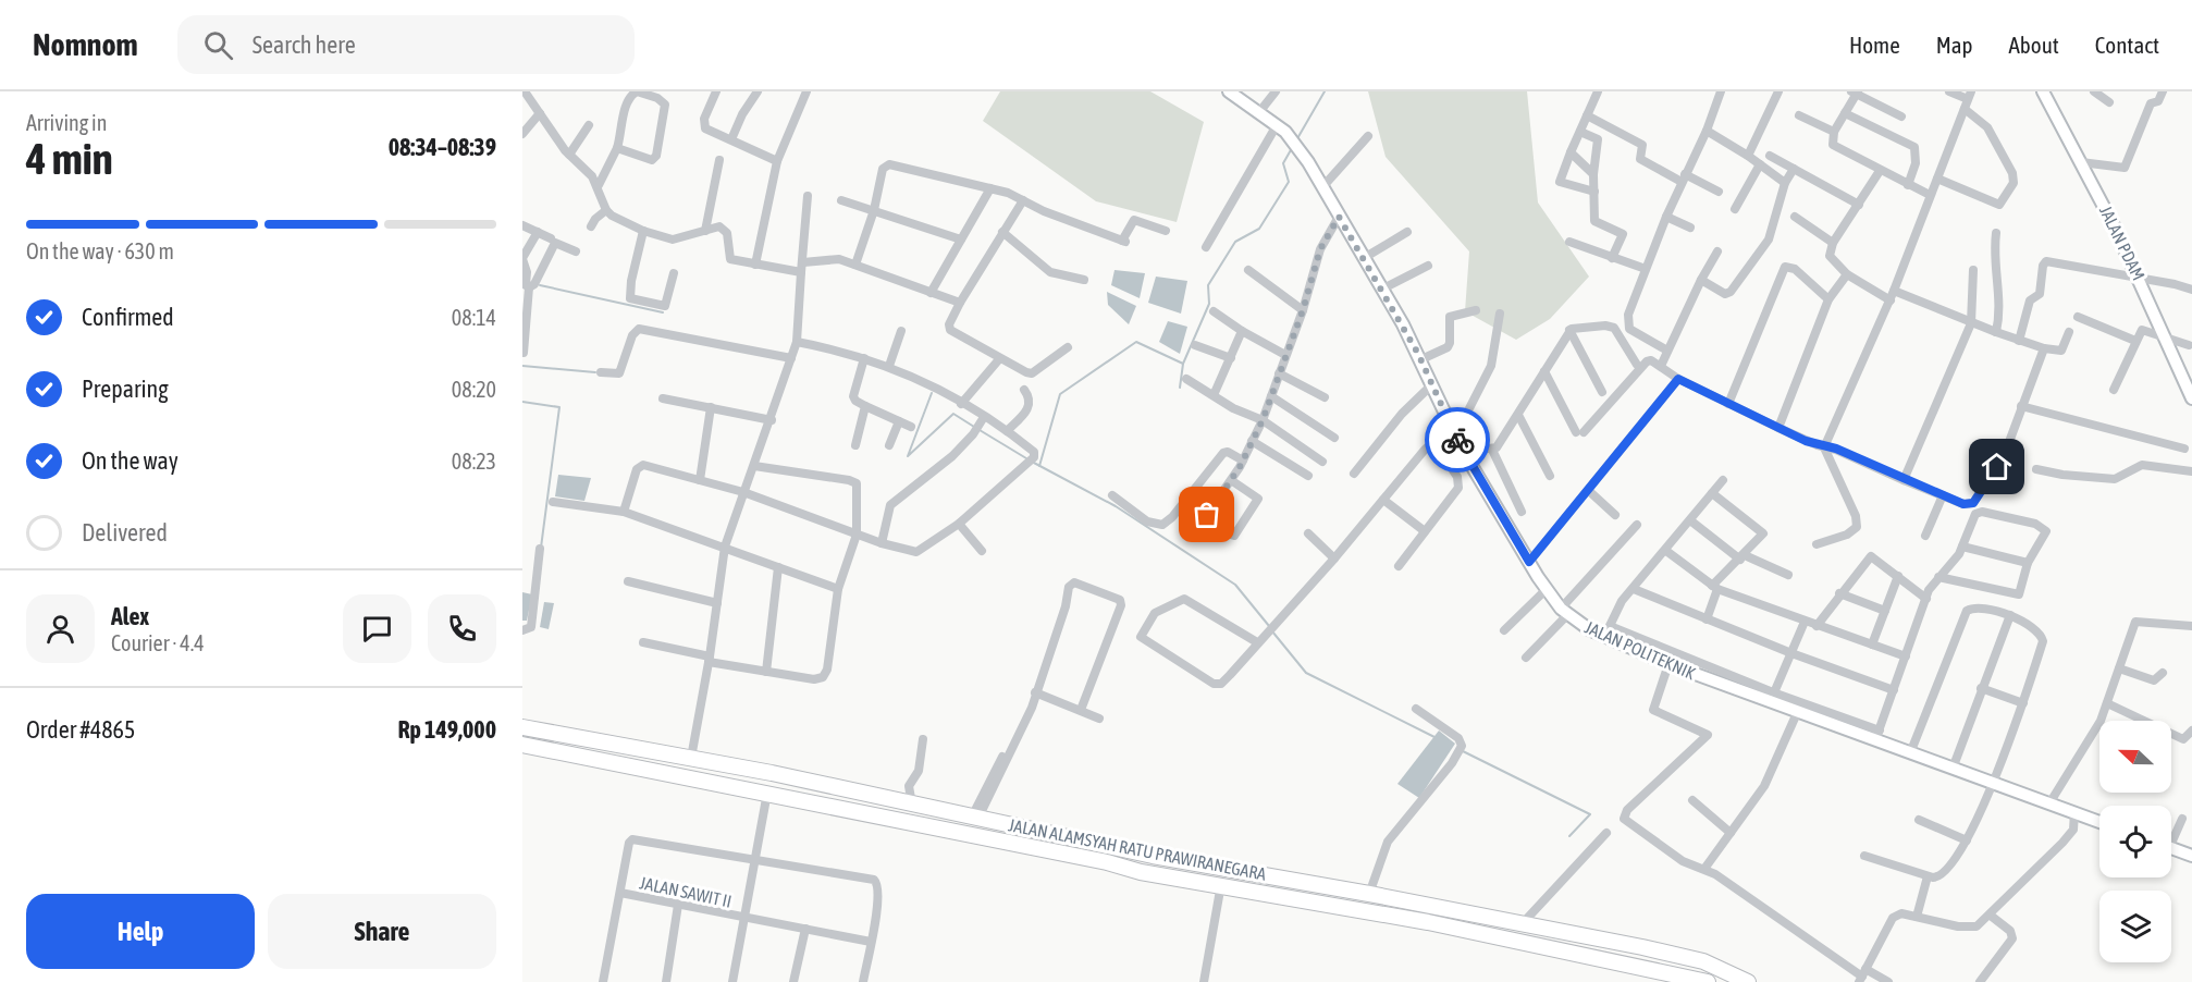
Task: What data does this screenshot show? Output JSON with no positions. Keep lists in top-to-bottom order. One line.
{"streets":{"highway":["JALAN ALAMSYAH RATU PRAWIRANEGARA"],"street":["JALAN PDAM","JALAN POLITEKNIK","JALAN SAWIT II"]},"north":"left","page":{"header":"Nomnom","search":"Search here","nav":["Home","Map","About","Contact"],"heading":["4 min","Arriving in","08:34–08:39"],"panel":["Alex","Courier · 4.4","Order #4865","Rp 149,000"],"bar":"On the way · 630 m","list":[["Confirmed","08:14"],["Preparing","08:20"],["On the way","08:23"],"Delivered"],"buttons":["Help","Share"]}}
